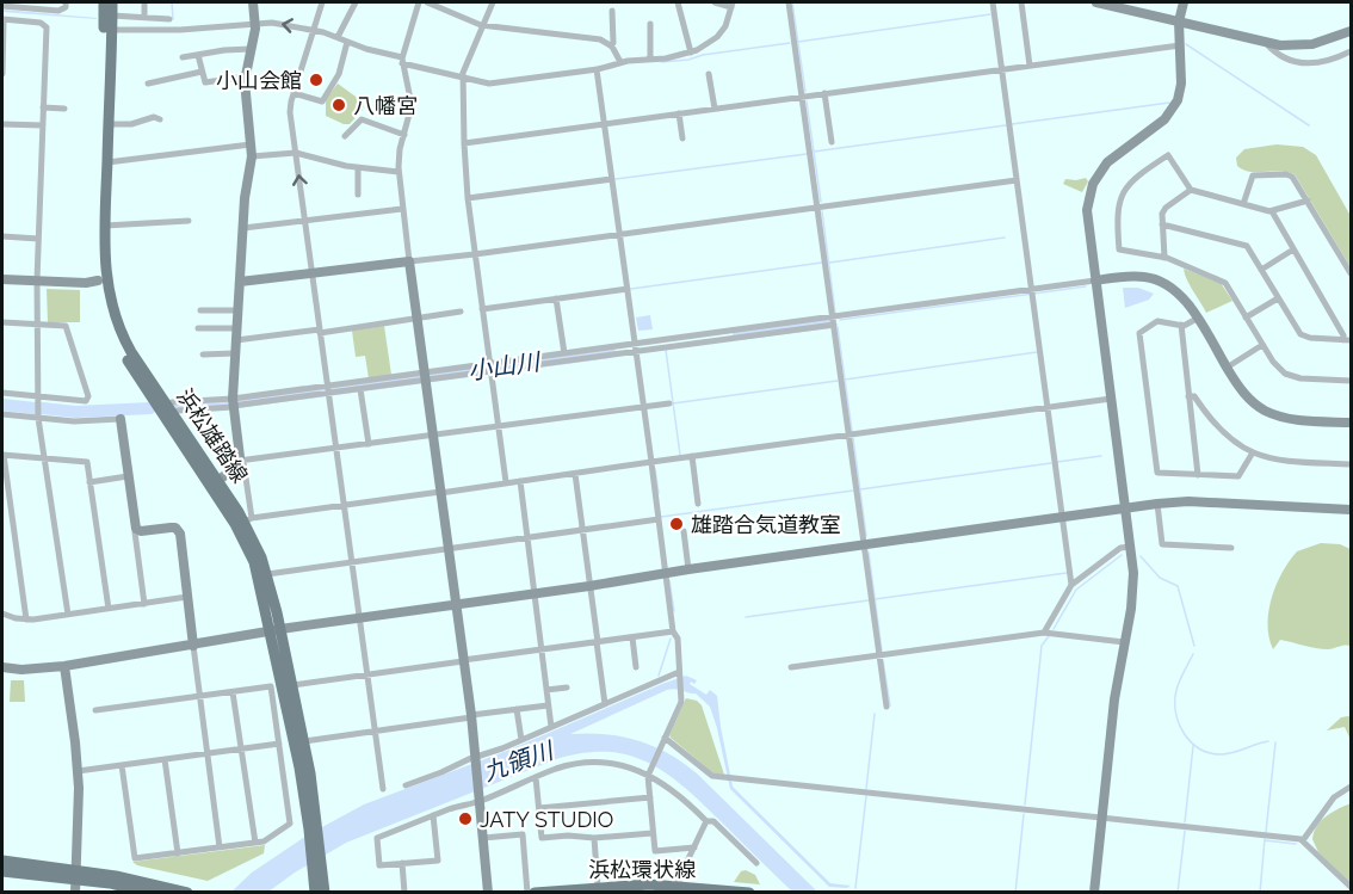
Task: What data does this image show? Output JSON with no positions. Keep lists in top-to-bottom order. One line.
{"streets":{"main road":["浜松雄踏線","浜松環状線"]},"water":["小山川","九領川"],"places":["小山会館","八幡宮","雄踏合気道教室","JATY STUDIO"]}
